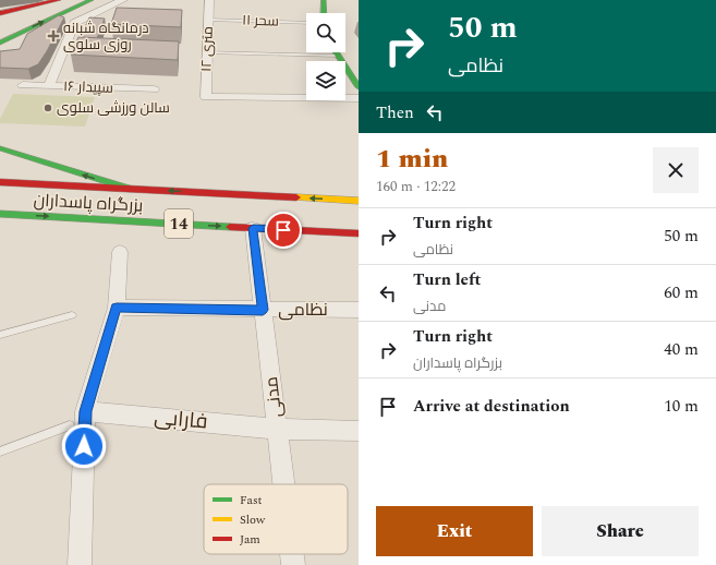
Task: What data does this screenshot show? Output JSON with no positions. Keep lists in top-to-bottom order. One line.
{"streets":{"main road":["بزرگراه پاسداران","14"],"street":["۱۲ متری","سپیدار ۱۶","نظامی","مدنی","فارابی"],"lane":["سحر ۱۱"]},"crossings":[["سحر ۱۱","۱۲ متری"],["بزرگراه پاسداران","مدنی"],["نظامی","مدنی"],["مدنی","فارابی"]],"places":{"health":["درمانگاه شبانه روزی سلوی"],"other":["سالن ورزشی سلوی"]},"legend":["Fast","Slow","Jam"],"page":{"turn":["50 m","نظامی"],"then":"Then","heading":["1 min","160 m · 12:22"],"list":[{"name":"Turn right","note":"نظامی","value":"50 m"},{"name":"Turn left","note":"مدنی","value":"60 m"},{"name":"Turn right","note":"بزرگراه پاسداران","value":"40 m"},{"name":"Arrive at destination","value":"10 m"}],"buttons":["Exit","Share"]}}
